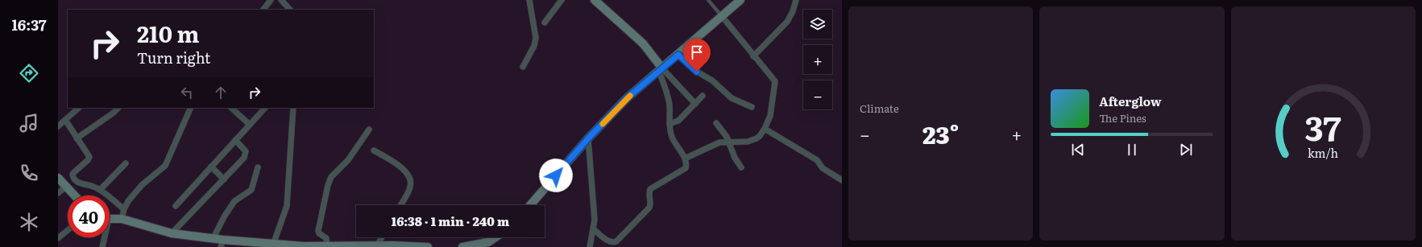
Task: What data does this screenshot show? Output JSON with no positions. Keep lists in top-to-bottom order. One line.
{"page":{"tabs":"16:37","tile":"Climate","map_buttons":["+","−"],"turn":["210 m","Turn right"],"song":["Afterglow","The Pines"],"heat":["−","23°","+"],"limit":"40","trip":"16:38 · 1 min · 240 m","gauge":["37","km/h"]}}
